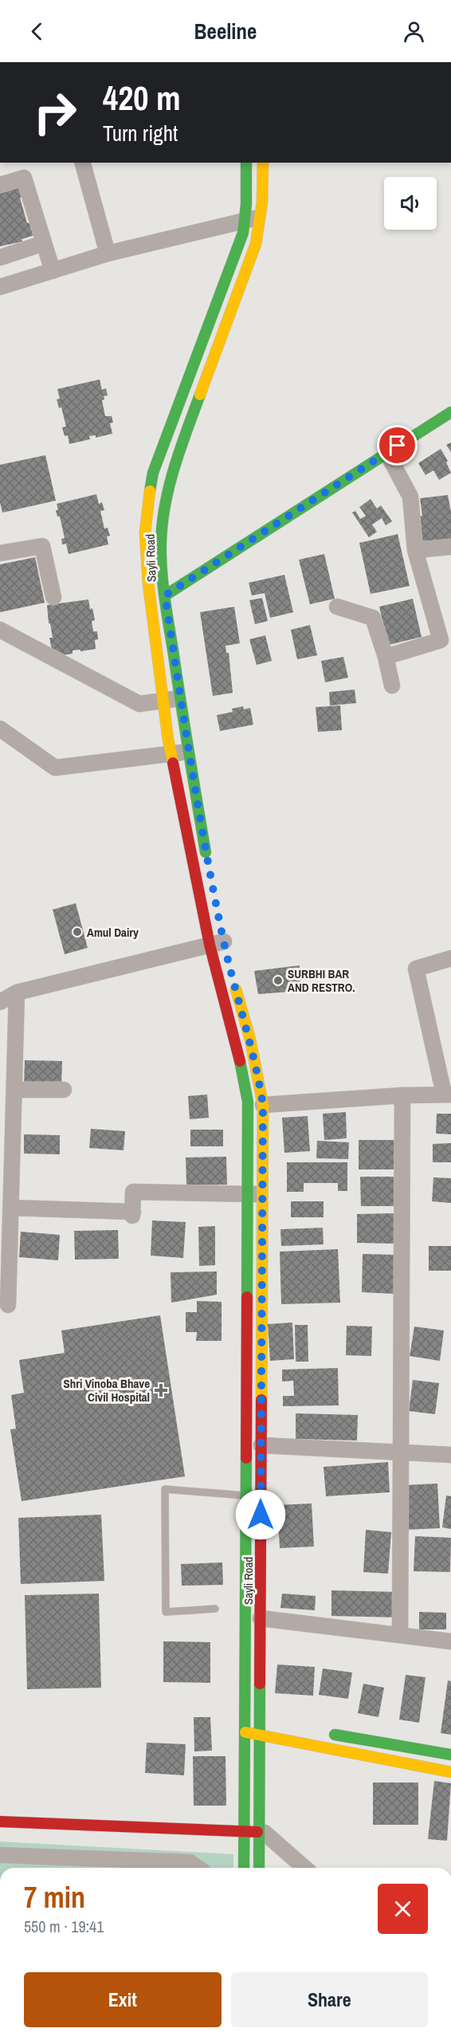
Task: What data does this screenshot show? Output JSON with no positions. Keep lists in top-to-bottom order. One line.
{"streets":{"main road":["Sayli Road"]},"places":{"other":["Amul Dairy","SURBHI BAR AND RESTRO."],"health":["Shri Vinoba Bhave Civil Hospital"]},"page":{"header":"Beeline","turn":["420 m","Turn right"],"heading":["7 min","550 m · 19:41"],"buttons":["Exit","Share"]}}
